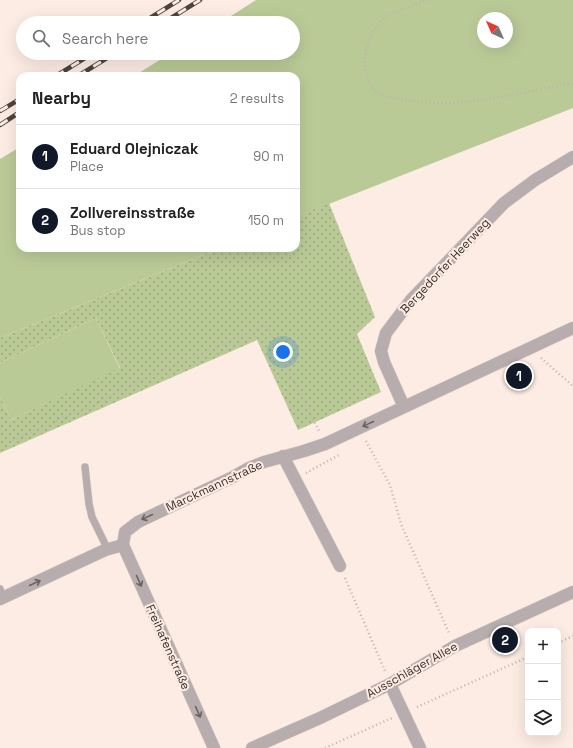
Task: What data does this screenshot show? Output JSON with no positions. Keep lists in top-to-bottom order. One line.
{"streets":{"street":["Bergedorfer Heerweg","Marckmannstraße","Freihafenstraße","Ausschläger Allee"]},"crossings":[["Bergedorfer Heerweg","Marckmannstraße"],["Marckmannstraße","Freihafenstraße"]],"one_way":["Marckmannstraße","Freihafenstraße"],"north":"top left","page":{"search":"Search here","heading":["Nearby","2 results"],"list":[{"mark":"1","name":"Eduard Olejniczak","note":"Place","value":"90 m"},{"mark":"2","name":"Zollvereinsstraße","note":"Bus stop","value":"150 m"}],"pins":["1","2"],"map_buttons":["+","−"]}}
